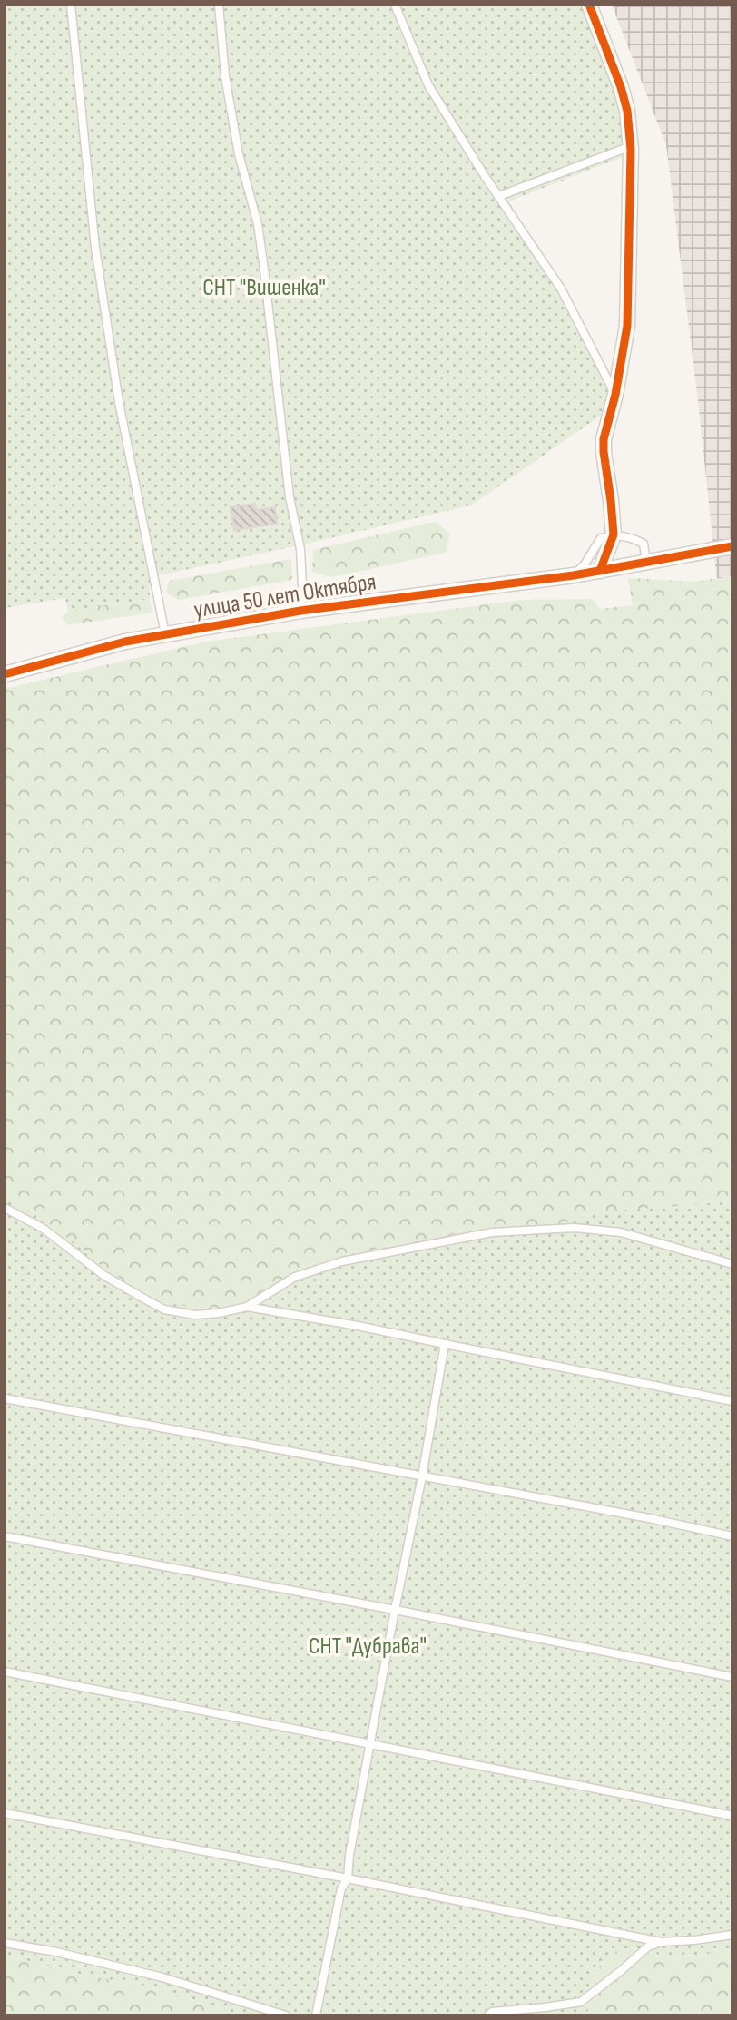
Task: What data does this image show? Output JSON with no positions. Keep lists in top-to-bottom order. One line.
{"streets":{"street":["улица 50 лет Октября"]},"parks":["СНТ \"Вишенка\"","СНТ \"Дубрава\""]}
